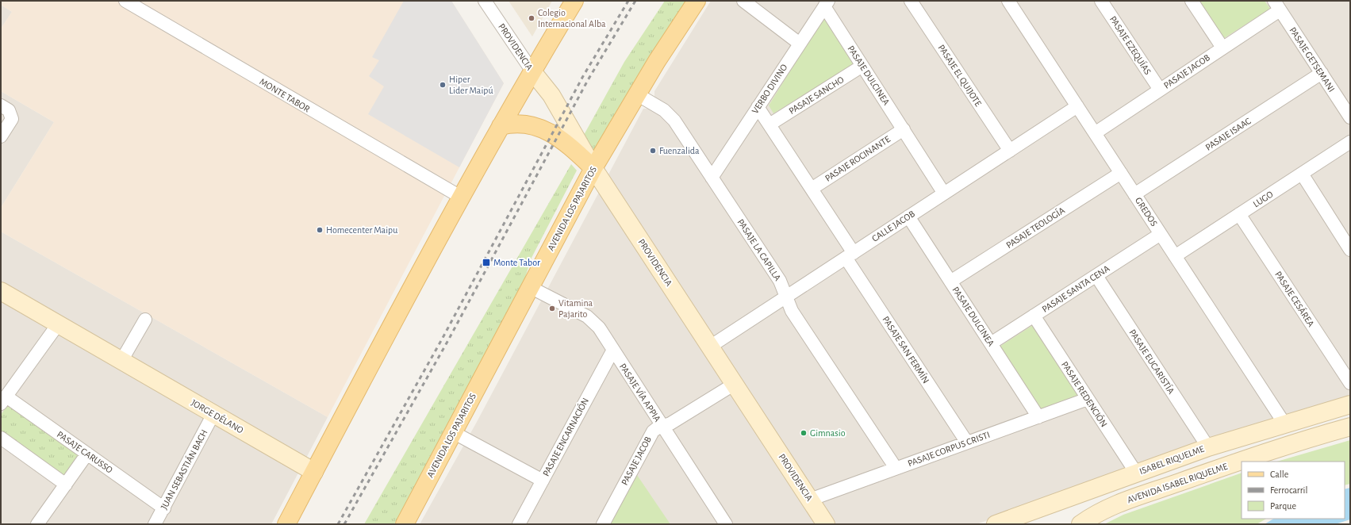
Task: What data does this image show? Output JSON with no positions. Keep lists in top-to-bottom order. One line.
{"streets":{"main road":["AVENIDA LOS PAJARITOS"],"street":["PASAJE EZEQUÍAS","PROVIDENCIA","PASAJE GETSEMANI","PASAJE JACOB","PASAJE DULCINEA","PASAJE EL QUIJOTE","VERBO DIVINO","MONTE TABOR","PASAJE SANCHO","PASAJE ISAAC","PASAJE ROCINANTE","LUGO","GREDOS","CALLE JACOB","PASAJE TEOLOGÍA","PASAJE LA CAPILLA","PASAJE SANTA CENA","PASAJE CESÁREA","PASAJE SAN FERMÍN","PASAJE EUCARISTÍA","PASAJE VÍA APPIA","PASAJE REDENCIÓN","JORGE DÉLANO","PASAJE ENCARNACIÓN","PASAJE CORPUS CRISTI","PASAJE CARUSSO","ISABEL RIQUELME","JUAN SEBASTIÁN BACH","AVENIDA ISABEL RIQUELME"]},"crossings":[["PASAJE EZEQUÍAS","PASAJE JACOB"],["PROVIDENCIA","PASAJE JACOB"],["PROVIDENCIA","AVENIDA LOS PAJARITOS"],["PROVIDENCIA","CALLE JACOB"],["PROVIDENCIA","PASAJE CORPUS CRISTI"],["PASAJE GETSEMANI","PASAJE JACOB"],["PASAJE GETSEMANI","PASAJE ISAAC"],["PASAJE JACOB","GREDOS"],["PASAJE JACOB","PASAJE VÍA APPIA"],["PASAJE DULCINEA","VERBO DIVINO"],["PASAJE DULCINEA","PASAJE SANCHO"],["PASAJE DULCINEA","PASAJE ROCINANTE"],["PASAJE DULCINEA","CALLE JACOB"],["PASAJE DULCINEA","PASAJE TEOLOGÍA"],["PASAJE DULCINEA","PASAJE SANTA CENA"],["PASAJE DULCINEA","PASAJE CORPUS CRISTI"],["PASAJE EL QUIJOTE","CALLE JACOB"],["VERBO DIVINO","PASAJE LA CAPILLA"],["VERBO DIVINO","PASAJE SAN FERMÍN"],["PASAJE SANCHO","PASAJE SAN FERMÍN"],["PASAJE ISAAC","GREDOS"],["PASAJE ROCINANTE","PASAJE SAN FERMÍN"],["LUGO","GREDOS"],["LUGO","PASAJE CESÁREA"],["AVENIDA LOS PAJARITOS","PASAJE LA CAPILLA"],["AVENIDA LOS PAJARITOS","PASAJE VÍA APPIA"],["GREDOS","CALLE JACOB"],["GREDOS","PASAJE TEOLOGÍA"],["GREDOS","PASAJE SANTA CENA"],["GREDOS","ISABEL RIQUELME"],["CALLE JACOB","PASAJE LA CAPILLA"],["CALLE JACOB","PASAJE SAN FERMÍN"],["PASAJE LA CAPILLA","PASAJE CORPUS CRISTI"],["PASAJE SANTA CENA","PASAJE EUCARISTÍA"],["PASAJE SANTA CENA","PASAJE REDENCIÓN"],["PASAJE SAN FERMÍN","PASAJE CORPUS CRISTI"],["PASAJE EUCARISTÍA","ISABEL RIQUELME"],["PASAJE VÍA APPIA","PASAJE ENCARNACIÓN"],["PASAJE REDENCIÓN","PASAJE CORPUS CRISTI"],["PASAJE REDENCIÓN","ISABEL RIQUELME"],["JORGE DÉLANO","JUAN SEBASTIÁN BACH"],["PASAJE CARUSSO","JUAN SEBASTIÁN BACH"]],"places":{"other":["Colegio Internacional Alba","Hiper Lider Maipú","Fuenzalida","Homecenter Maipu","Vitamina Pajarito","Gimnasio"],"transit":["Monte Tabor"]},"legend":["Calle","Ferrocarril","Parque"]}
